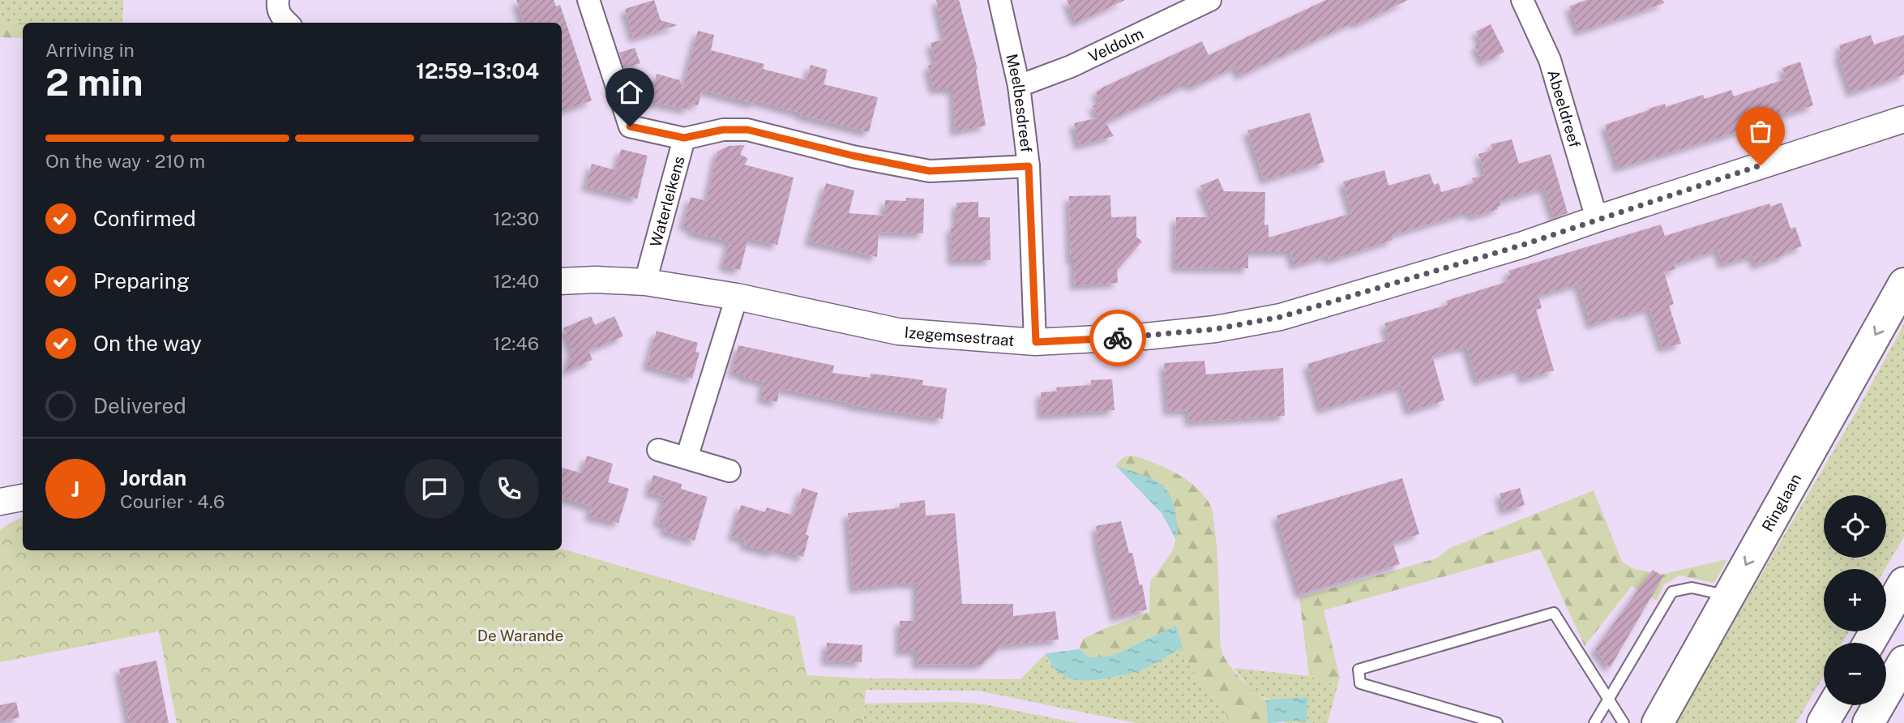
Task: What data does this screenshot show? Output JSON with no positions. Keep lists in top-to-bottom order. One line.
{"streets":{"main road":["Ringlaan"],"street":["Veldolm","Meelbesdreef","Abeeldreef","Waterleikens","Izegemsestraat"]},"crossings":[["Veldolm","Meelbesdreef"],["Meelbesdreef","Izegemsestraat"],["Abeeldreef","Izegemsestraat"],["Waterleikens","Izegemsestraat"]],"one_way":["Ringlaan"],"parks":["De Warande"],"page":{"heading":["2 min","Arriving in","12:59–13:04"],"panel":["Jordan","Courier · 4.6"],"bar":"On the way · 210 m","list":[["Confirmed","12:30"],["Preparing","12:40"],["On the way","12:46"],"Delivered"],"round":"J","map_buttons":["+","−"]}}
